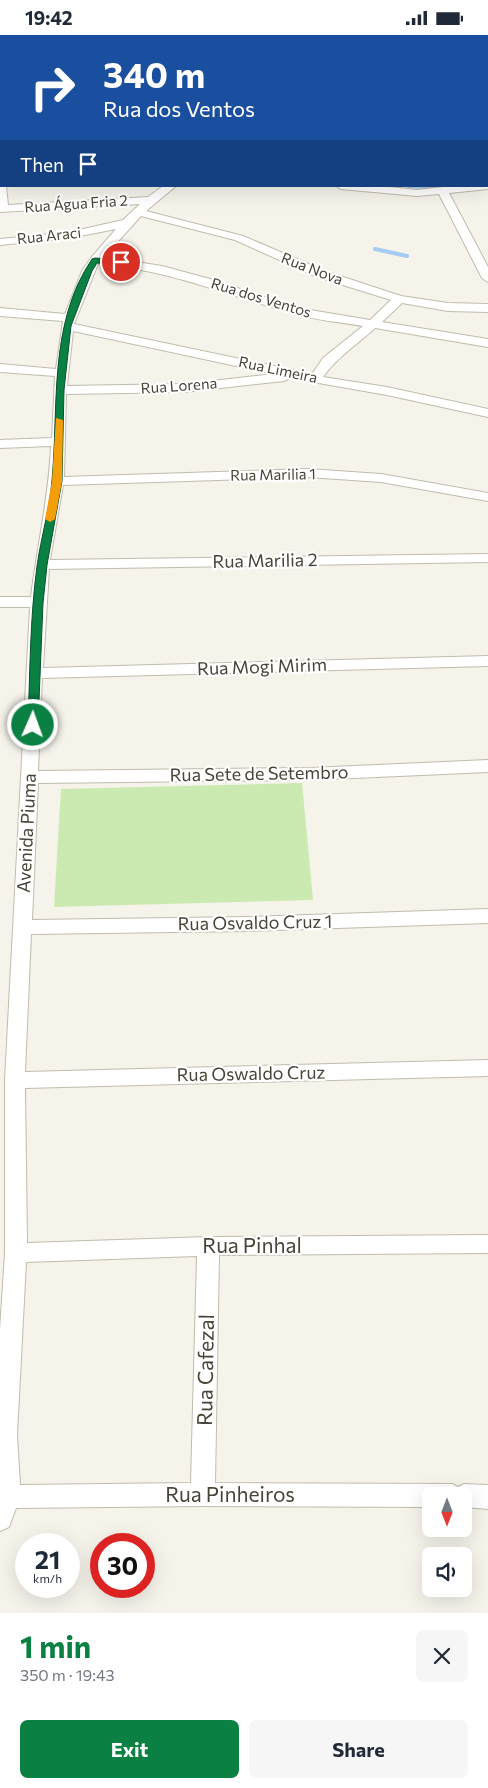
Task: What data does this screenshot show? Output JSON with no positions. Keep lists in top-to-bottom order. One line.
{"streets":{"street":["Rua Água Fria 2","Rua Araci","Rua Nova","Rua dos Ventos","Rua Limeira","Rua Lorena","Rua Marilia 1","Rua Marilia 2","Rua Mogi Mirim","Rua Sete de Setembro","Avenida Piuma","Rua Osvaldo Cruz 1","Rua Oswaldo Cruz","Rua Pinhal","Rua Cafezal","Rua Pinheiros"]},"crossings":[["Rua Água Fria 2","Rua Araci"],["Rua Água Fria 2","Rua Nova"],["Rua Água Fria 2","Avenida Piuma"],["Rua Araci","Rua Nova"],["Rua Araci","Avenida Piuma"],["Rua Nova","Avenida Piuma"],["Rua dos Ventos","Avenida Piuma"],["Rua Limeira","Rua Lorena"],["Rua Limeira","Avenida Piuma"],["Rua Lorena","Avenida Piuma"],["Rua Marilia 1","Avenida Piuma"],["Rua Marilia 2","Avenida Piuma"],["Rua Mogi Mirim","Avenida Piuma"],["Rua Sete de Setembro","Avenida Piuma"],["Avenida Piuma","Rua Osvaldo Cruz 1"],["Avenida Piuma","Rua Oswaldo Cruz"],["Avenida Piuma","Rua Pinhal"],["Avenida Piuma","Rua Pinheiros"],["Rua Pinhal","Rua Cafezal"],["Rua Cafezal","Rua Pinheiros"]],"north":"bottom","page":{"status":"19:42","turn":["340 m","Rua dos Ventos"],"then":"Then","speed":"21 km/h","limit":"30","heading":["1 min","350 m · 19:43"],"buttons":["Exit","Share"]}}
